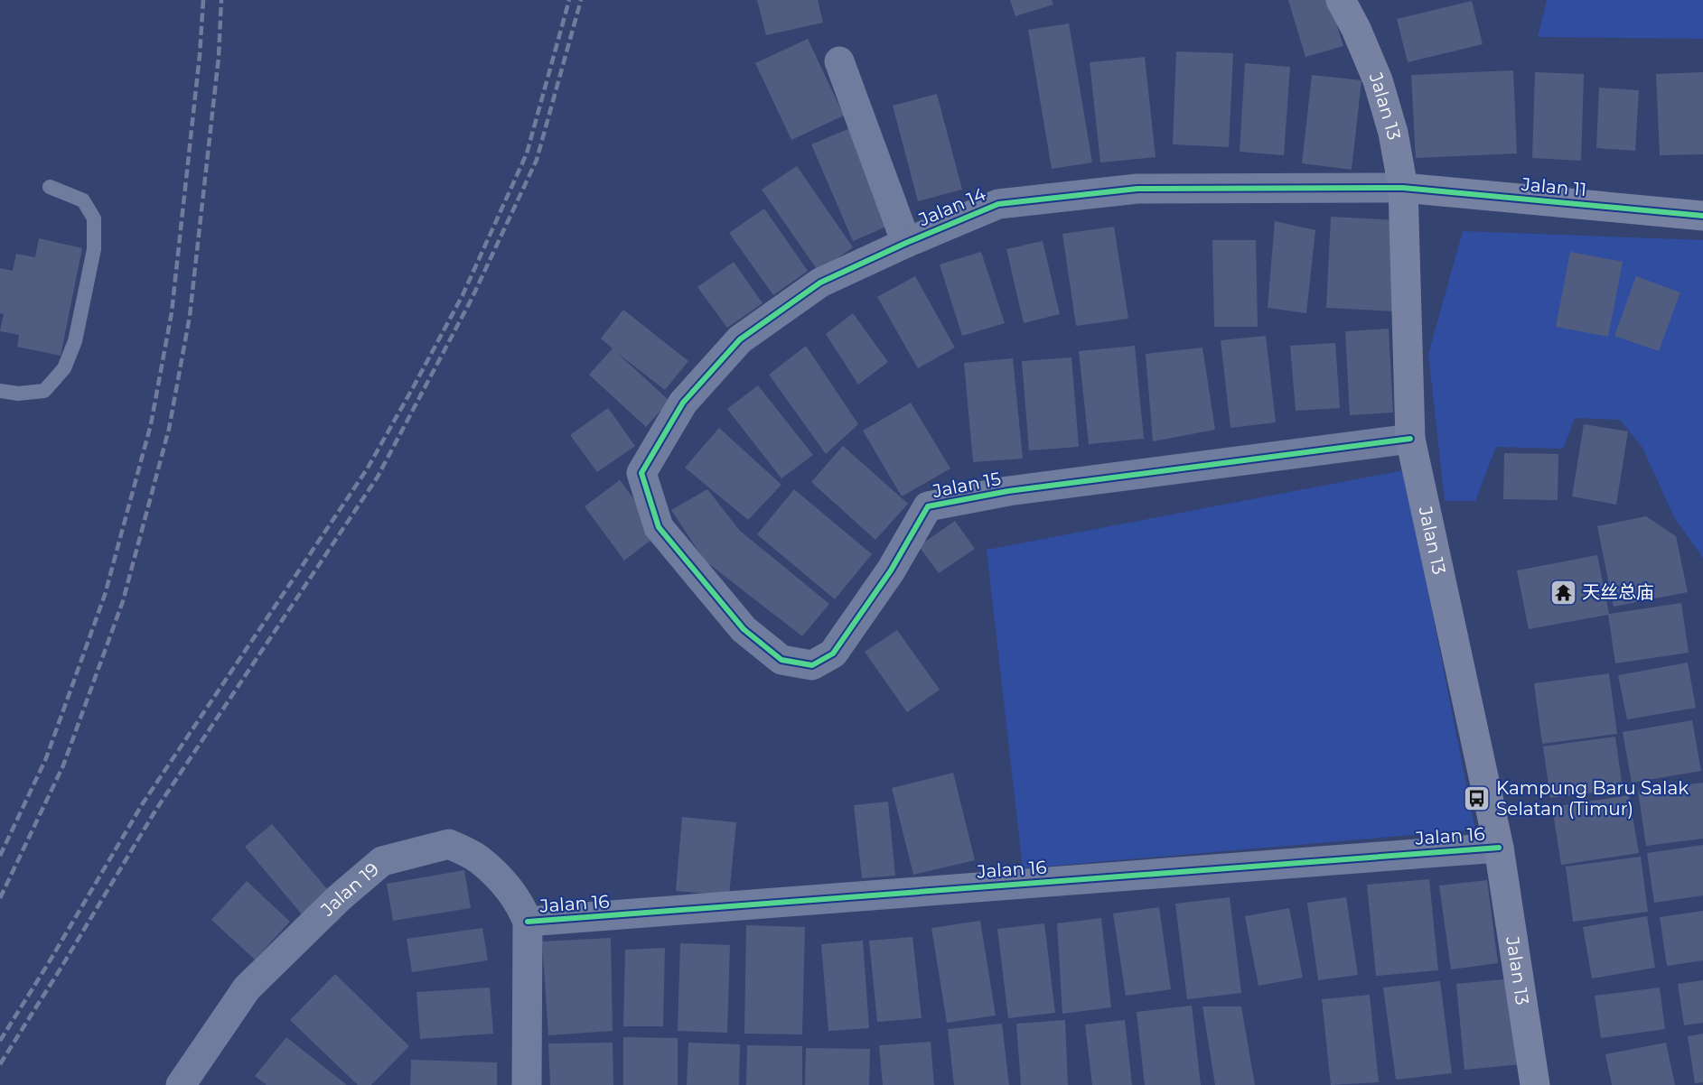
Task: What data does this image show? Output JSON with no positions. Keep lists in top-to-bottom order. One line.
{"streets":{"street":["Jalan 13","Jalan 11","Jalan 14","Jalan 15","Jalan 16","Jalan 19"]},"crossings":[["Jalan 13","Jalan 11"],["Jalan 13","Jalan 14"],["Jalan 13","Jalan 15"],["Jalan 13","Jalan 16"],["Jalan 11","Jalan 14"],["Jalan 14","Jalan 15"],["Jalan 16","Jalan 19"]],"places":{"temple":["天丝总庙"],"bus stop":["Kampung Baru Salak Selatan (Timur)"]}}
